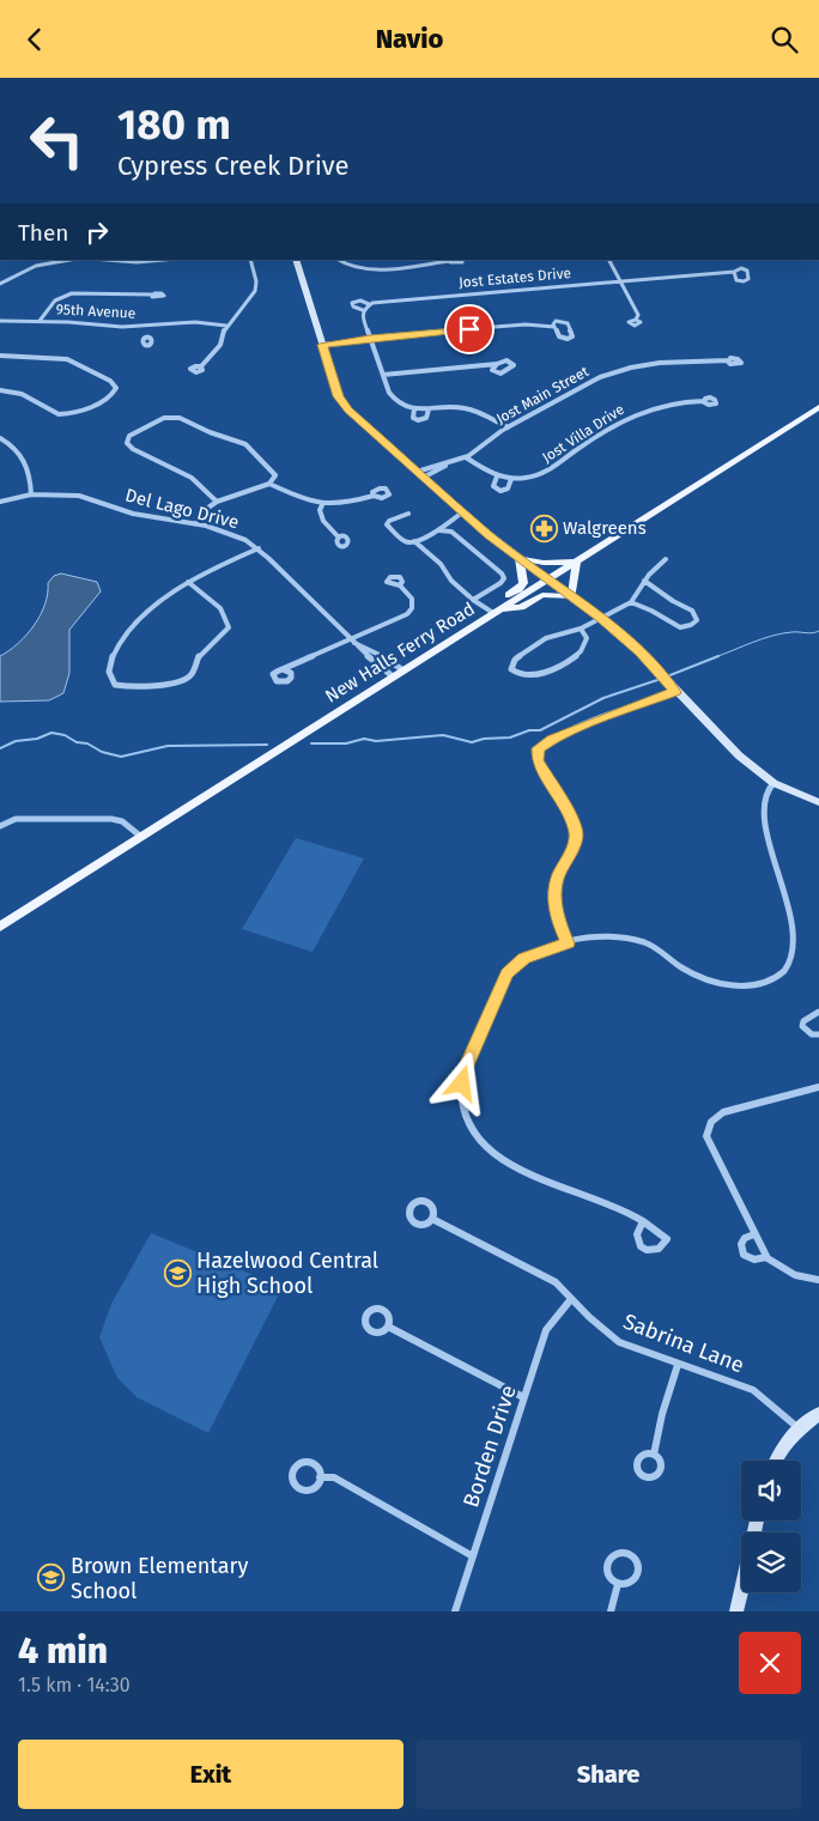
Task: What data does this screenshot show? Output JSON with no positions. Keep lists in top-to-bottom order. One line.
{"streets":{"main road":["New Halls Ferry Road"],"street":["Jost Estates Drive","95th Avenue","Jost Main Street","Jost Villa Drive","Del Lago Drive","Sabrina Lane","Borden Drive"]},"crossings":[["Jost Main Street","Jost Villa Drive"],["Del Lago Drive","New Halls Ferry Road"],["Sabrina Lane","Borden Drive"]],"places":{"pharmacy":["Walgreens"],"school or university":["Hazelwood Central High School","Brown Elementary School"]},"page":{"header":"Navio","turn":["180 m","Cypress Creek Drive"],"then":"Then","heading":["4 min","1.5 km · 14:30"],"buttons":["Exit","Share"]}}
